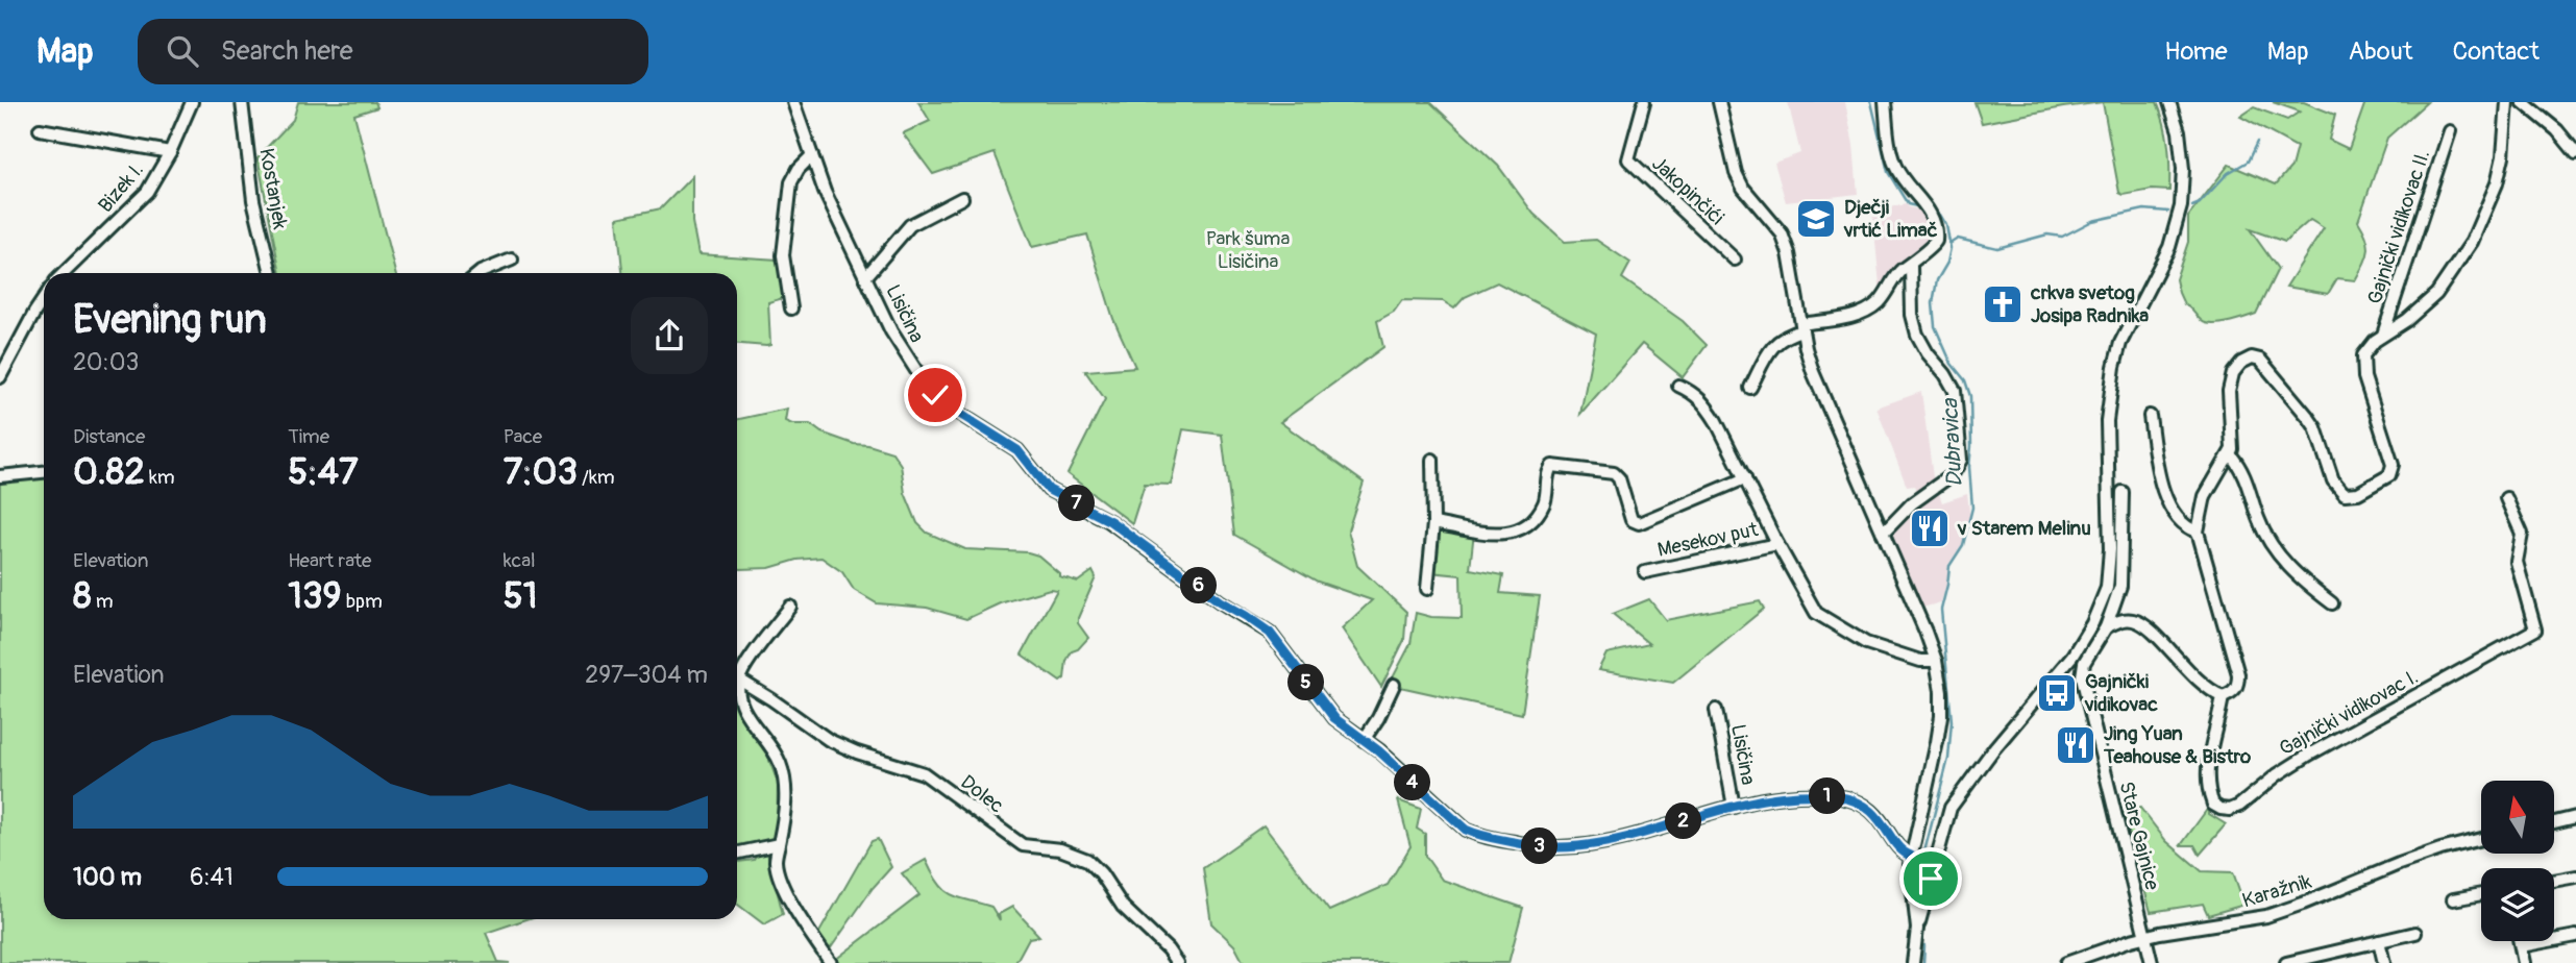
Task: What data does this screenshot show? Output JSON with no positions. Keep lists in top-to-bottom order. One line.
{"streets":{"street":["Bizek I.","Kostanjek","Jakopinčići","Gajnički vidikovac II.","Lisičina","Mesekov put","Gajnički vidikovac I.","Dolec","Stare Gajnice","Karažnik"]},"crossings":[["Stare Gajnice","Karažnik"]],"water":["Dubravica"],"parks":["Park šuma Lisičina"],"places":{"school or university":["Dječji vrtić Limač"],"church":["crkva svetog Josipa Radnika"],"restaurant":["v Starem Melinu","Jing Yuan Teahouse & Bistro"],"bus stop":["Gajnički vidikovac"]},"north":"top","page":{"header":"Map","search":"Search here","nav":["Home","Map","About","Contact"],"heading":["Evening run","20:03"],"stats":[["Distance","0.82 km"],["Time","5:47"],["Pace","7:03 /km"],["Elevation","8 m"],["Heart rate","139 bpm"],["kcal","51"]],"pins":["7","6","5","4","1","2","3"],"chart":["Elevation","297–304 m"],"list":[{"name":"100 m","note":"6:41"}]}}
